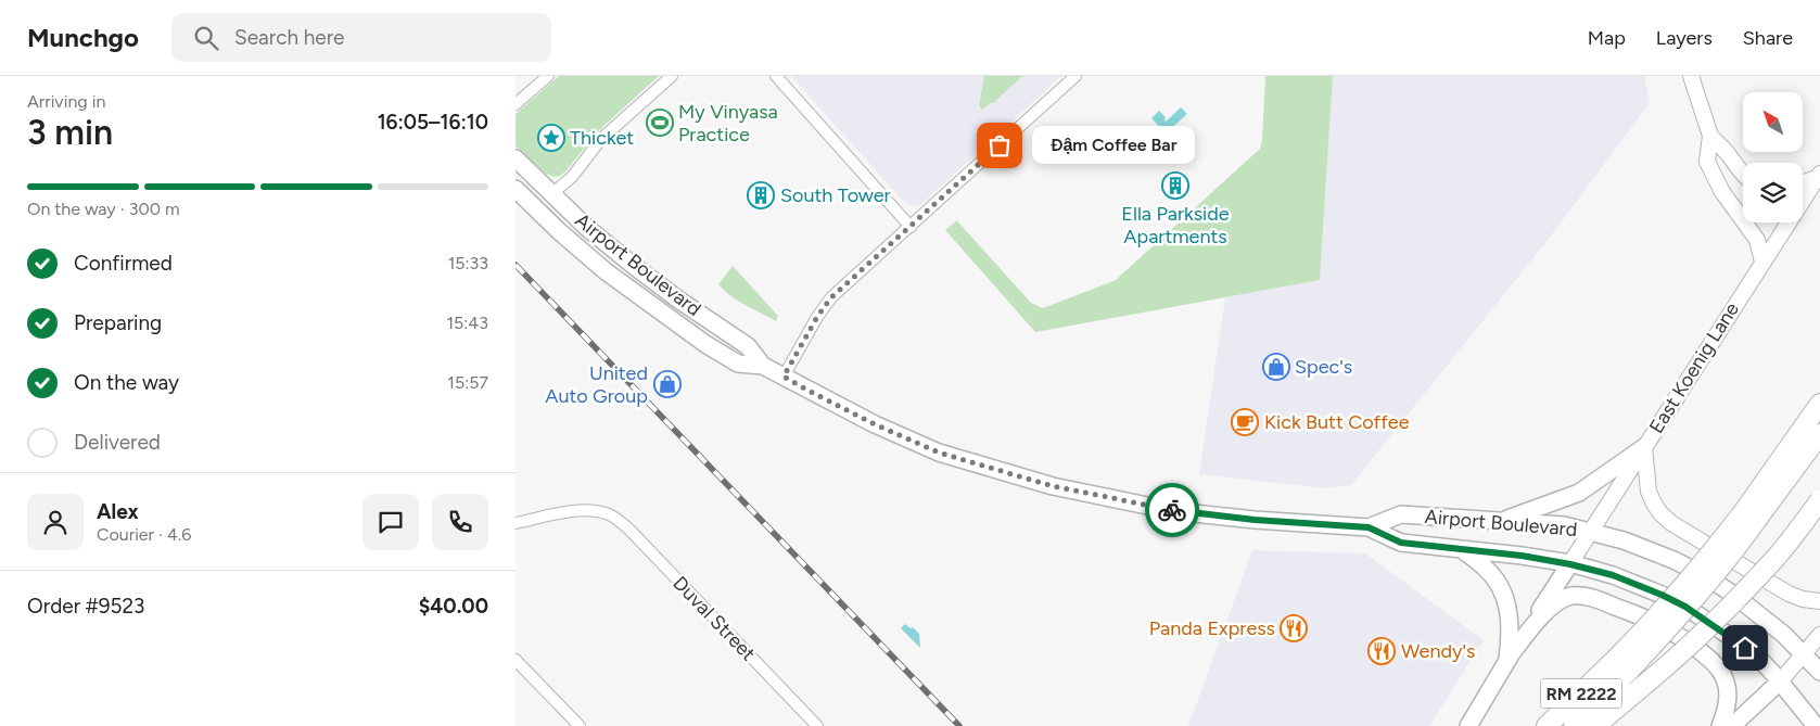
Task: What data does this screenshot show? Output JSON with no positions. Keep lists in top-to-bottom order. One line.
{"streets":{"highway":["RM 2222"],"main road":["Airport Boulevard","East Koenig Lane"],"street":["Duval Street"]},"crossings":[["Airport Boulevard","East Koenig Lane"]],"places":{"sports":["My Vinyasa Practice"],"place":["Thicket"],"other":["Đậm Coffee Bar"],"building":["Ella Parkside Apartments","South Tower"],"shop":["Spec's","United Auto Group"],"cafe":["Kick Butt Coffee"],"restaurant":["Panda Express","Wendy's"]},"north":"top left","page":{"header":"Munchgo","search":"Search here","nav":["Map","Layers","Share"],"heading":["3 min","Arriving in","16:05–16:10"],"panel":["Alex","Courier · 4.6","Order #9523","$40.00"],"bubble":"Đậm Coffee Bar","bar":"On the way · 300 m","list":[["Confirmed","15:33"],["Preparing","15:43"],["On the way","15:57"],"Delivered"]}}
